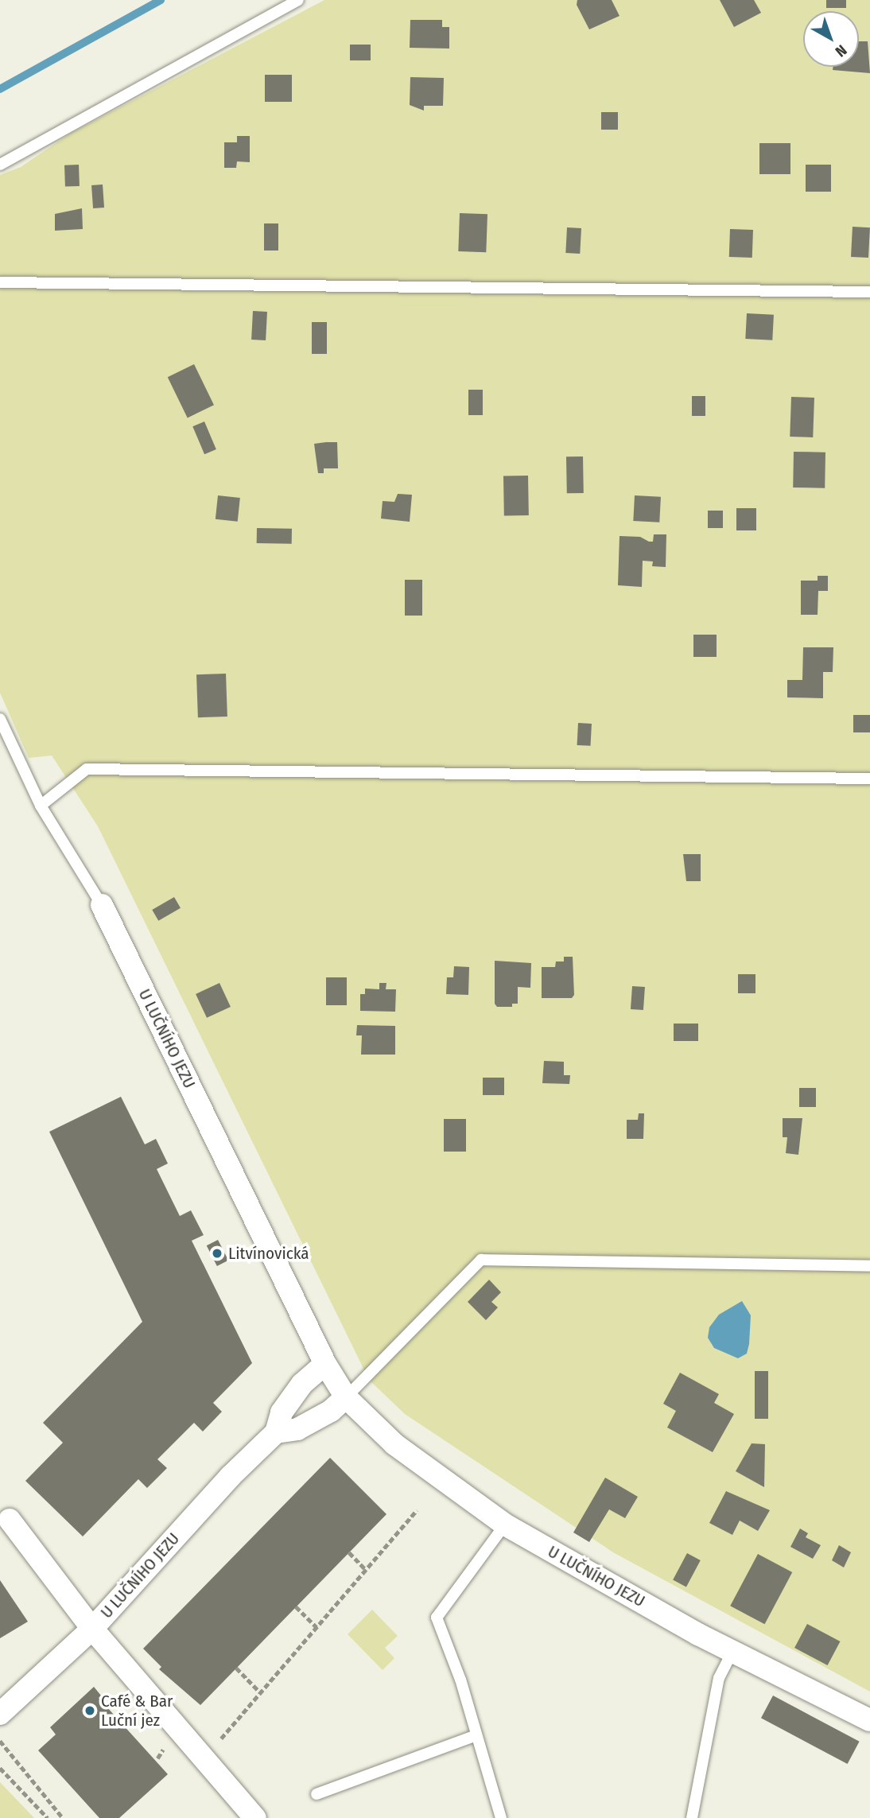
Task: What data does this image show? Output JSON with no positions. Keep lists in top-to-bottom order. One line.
{"streets":{"street":["U LUČNÍHO JEZU"]},"places":["Litvínovická","Café & Bar Luční jez"],"north":"bottom right"}
